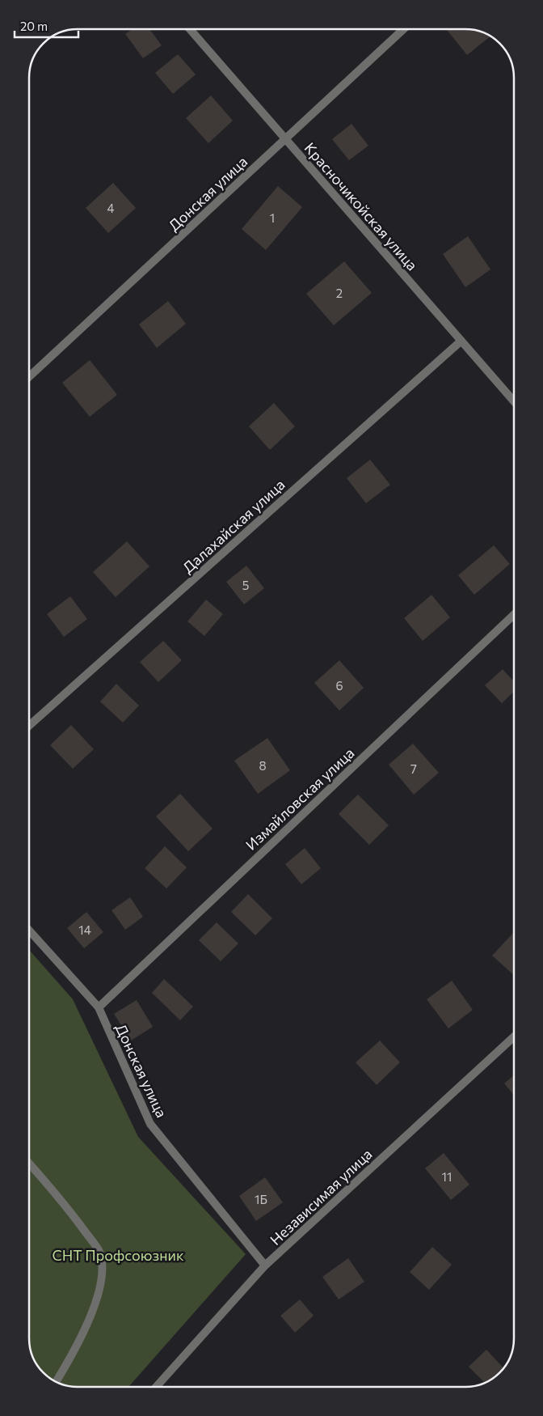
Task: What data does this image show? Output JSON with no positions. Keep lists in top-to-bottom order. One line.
{"streets":{"street":["Донская улица","Красночикойская улица","Далахайская улица","Измайловская улица","Независимая улица"]},"crossings":[["Донская улица","Красночикойская улица"],["Донская улица","Измайловская улица"],["Донская улица","Независимая улица"],["Красночикойская улица","Далахайская улица"]],"parks":["СНТ Профсоюзник"],"house_numbers":["4","1","2","5","6","8","7","14","11","1Б"],"scale_bar":"20 m"}
